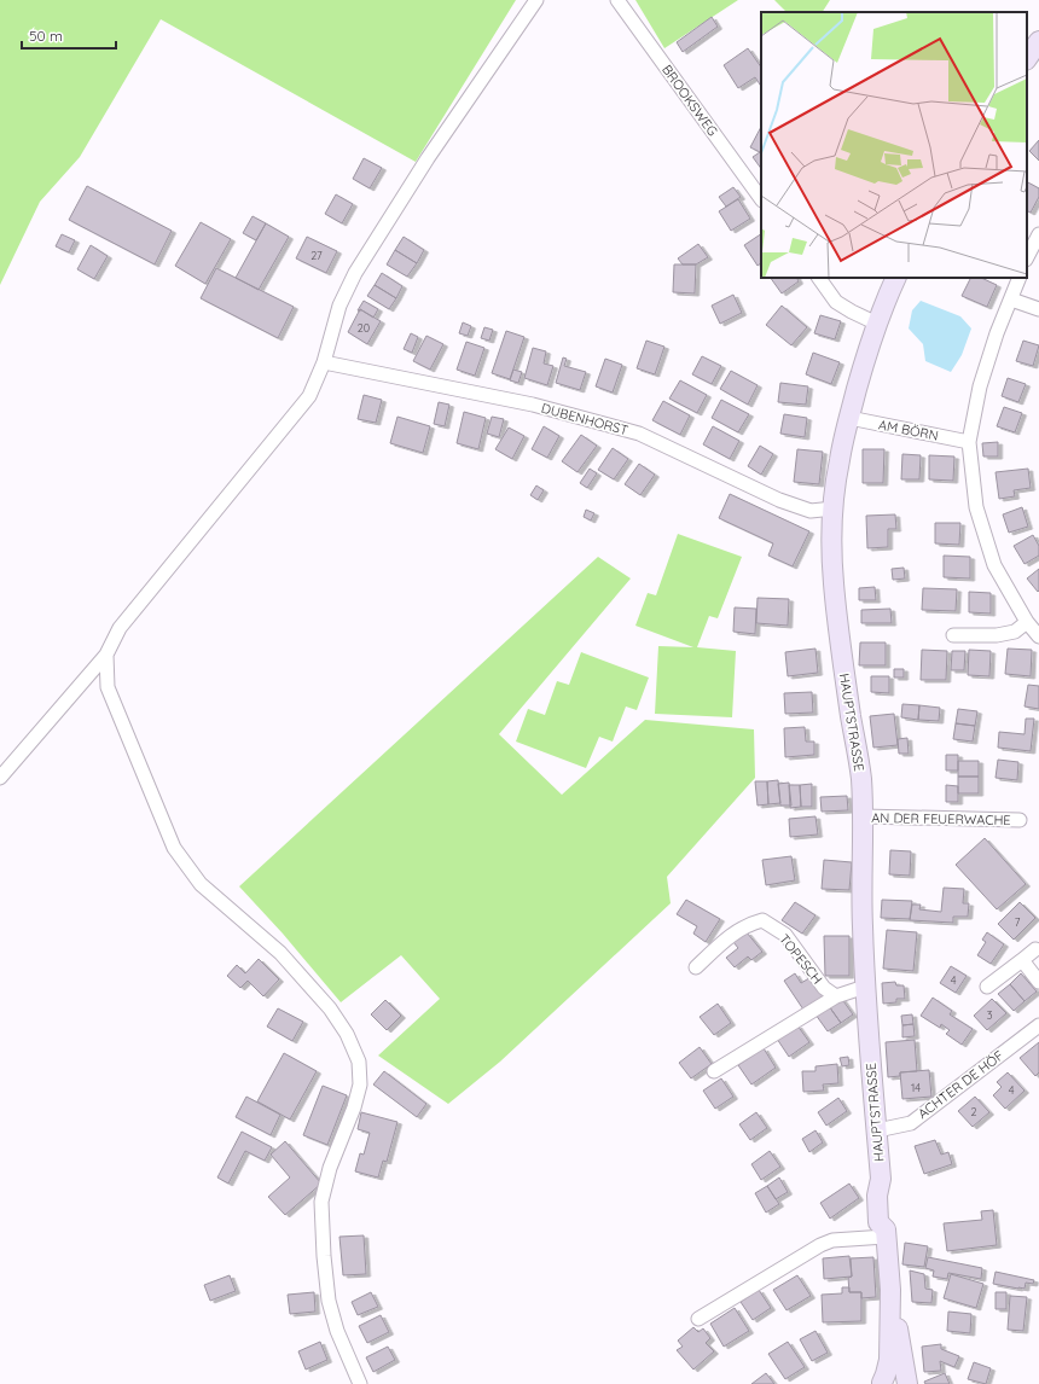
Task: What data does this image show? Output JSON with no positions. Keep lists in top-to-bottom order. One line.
{"streets":{"main road":["HAUPTSTRASSE"],"street":["BROOKSWEG","DUBENHORST","AM BÖRN","AN DER FEUERWACHE","TOPESCH","ACHTER DE HÖF"]},"crossings":[["DUBENHORST","HAUPTSTRASSE"],["AM BÖRN","HAUPTSTRASSE"],["HAUPTSTRASSE","AN DER FEUERWACHE"],["HAUPTSTRASSE","TOPESCH"],["HAUPTSTRASSE","ACHTER DE HÖF"]],"house_numbers":["27","20","7","4","3","14","4","2"],"scale_bar":"50 m"}
